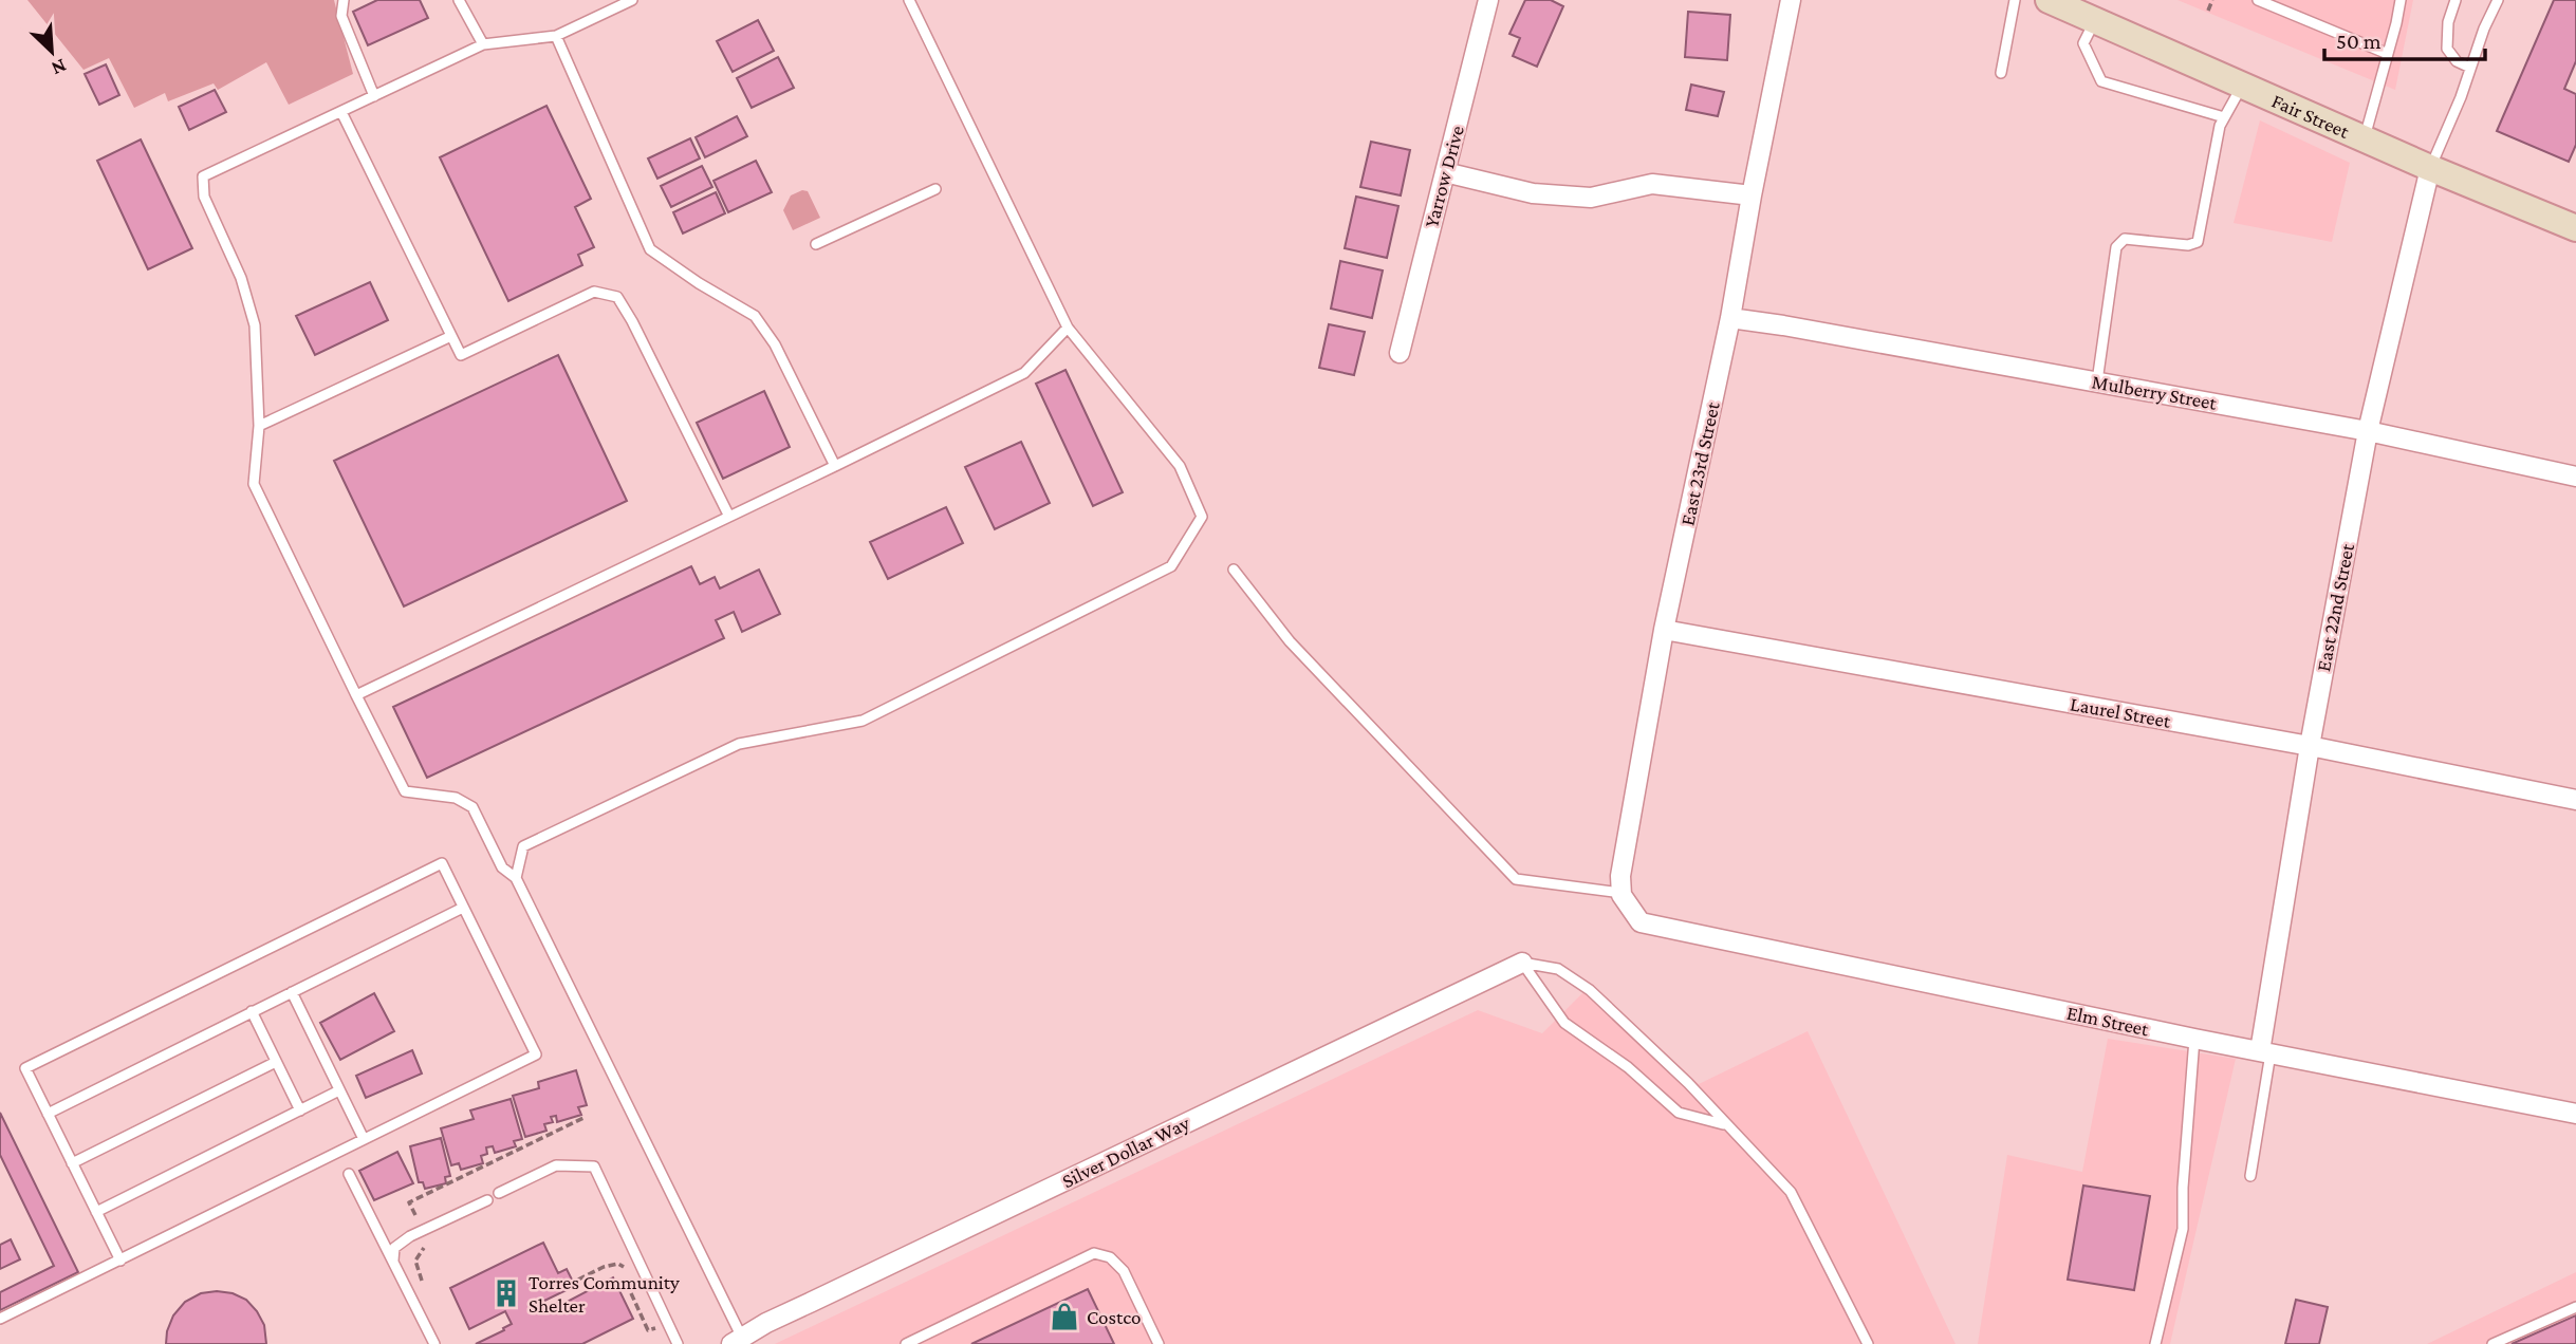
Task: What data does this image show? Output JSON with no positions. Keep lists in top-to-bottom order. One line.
{"streets":{"street":["Fair Street","Yarrow Drive","Mulberry Street","East 23rd Street","East 22nd Street","Laurel Street","Elm Street","Silver Dollar Way"]},"crossings":[["Fair Street","East 22nd Street"],["Mulberry Street","East 23rd Street"],["Mulberry Street","East 22nd Street"],["East 23rd Street","Laurel Street"],["East 23rd Street","Elm Street"],["East 22nd Street","Laurel Street"],["East 22nd Street","Elm Street"]],"places":{"building":["Torres Community Shelter"],"shop":["Costco"]},"scale_bar":"50 m","north":"bottom right"}
